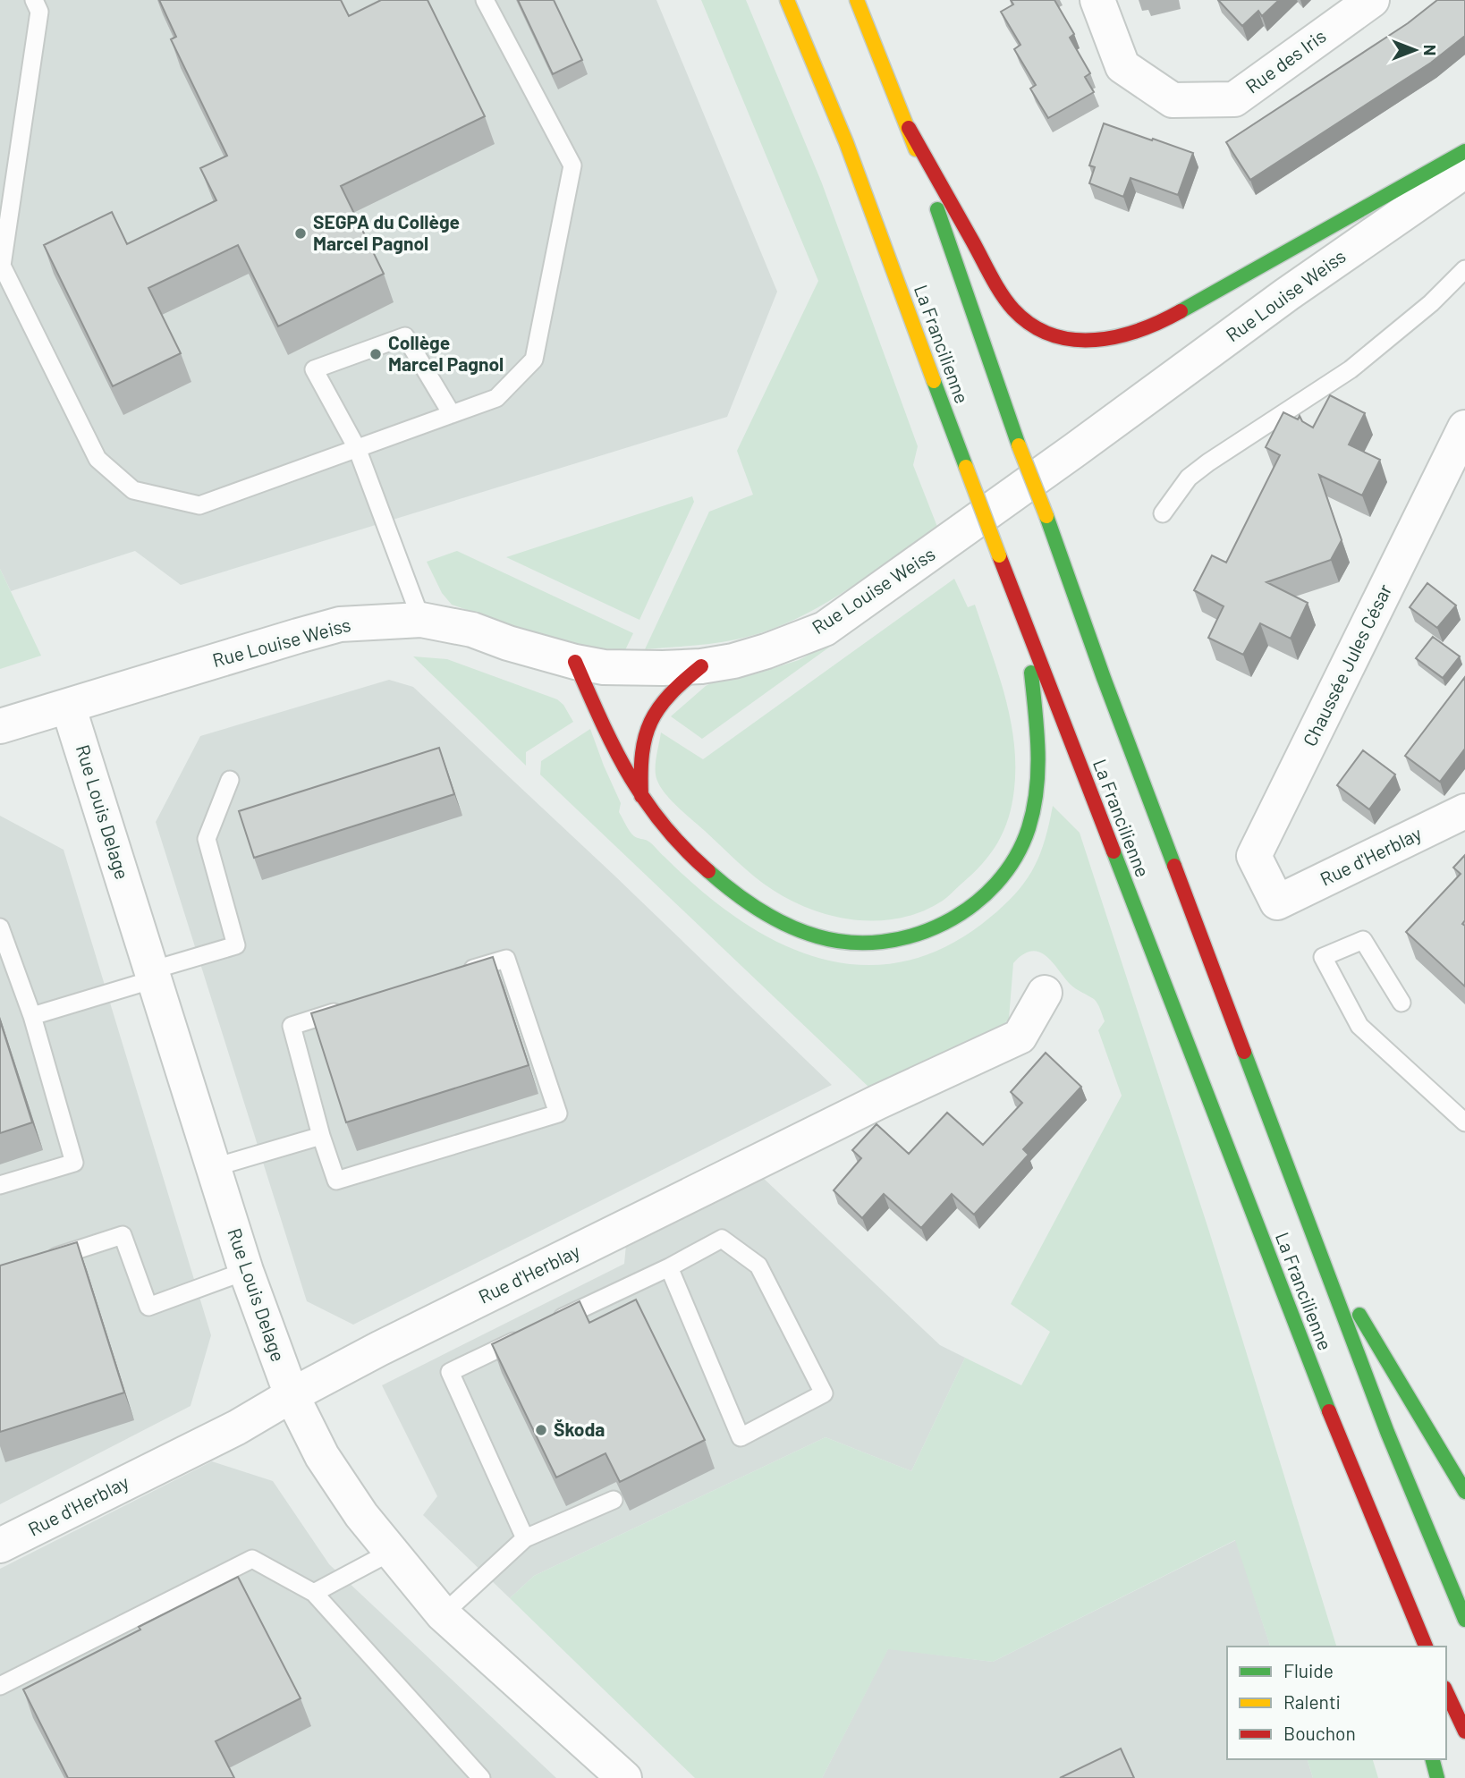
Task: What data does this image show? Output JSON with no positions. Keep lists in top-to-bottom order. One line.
{"streets":{"highway":["La Francilienne"],"street":["Rue des Iris","Rue Louise Weiss","Chaussée Jules César","Rue Louis Delage","Rue d'Herblay"]},"crossings":[["Rue Louise Weiss","Rue Louis Delage"],["Chaussée Jules César","Rue d'Herblay"],["Rue Louis Delage","Rue d'Herblay"]],"places":["SEGPA du Collège Marcel Pagnol","Collège Marcel Pagnol","Škoda"],"legend":["Fluide","Ralenti","Bouchon"],"north":"right"}
